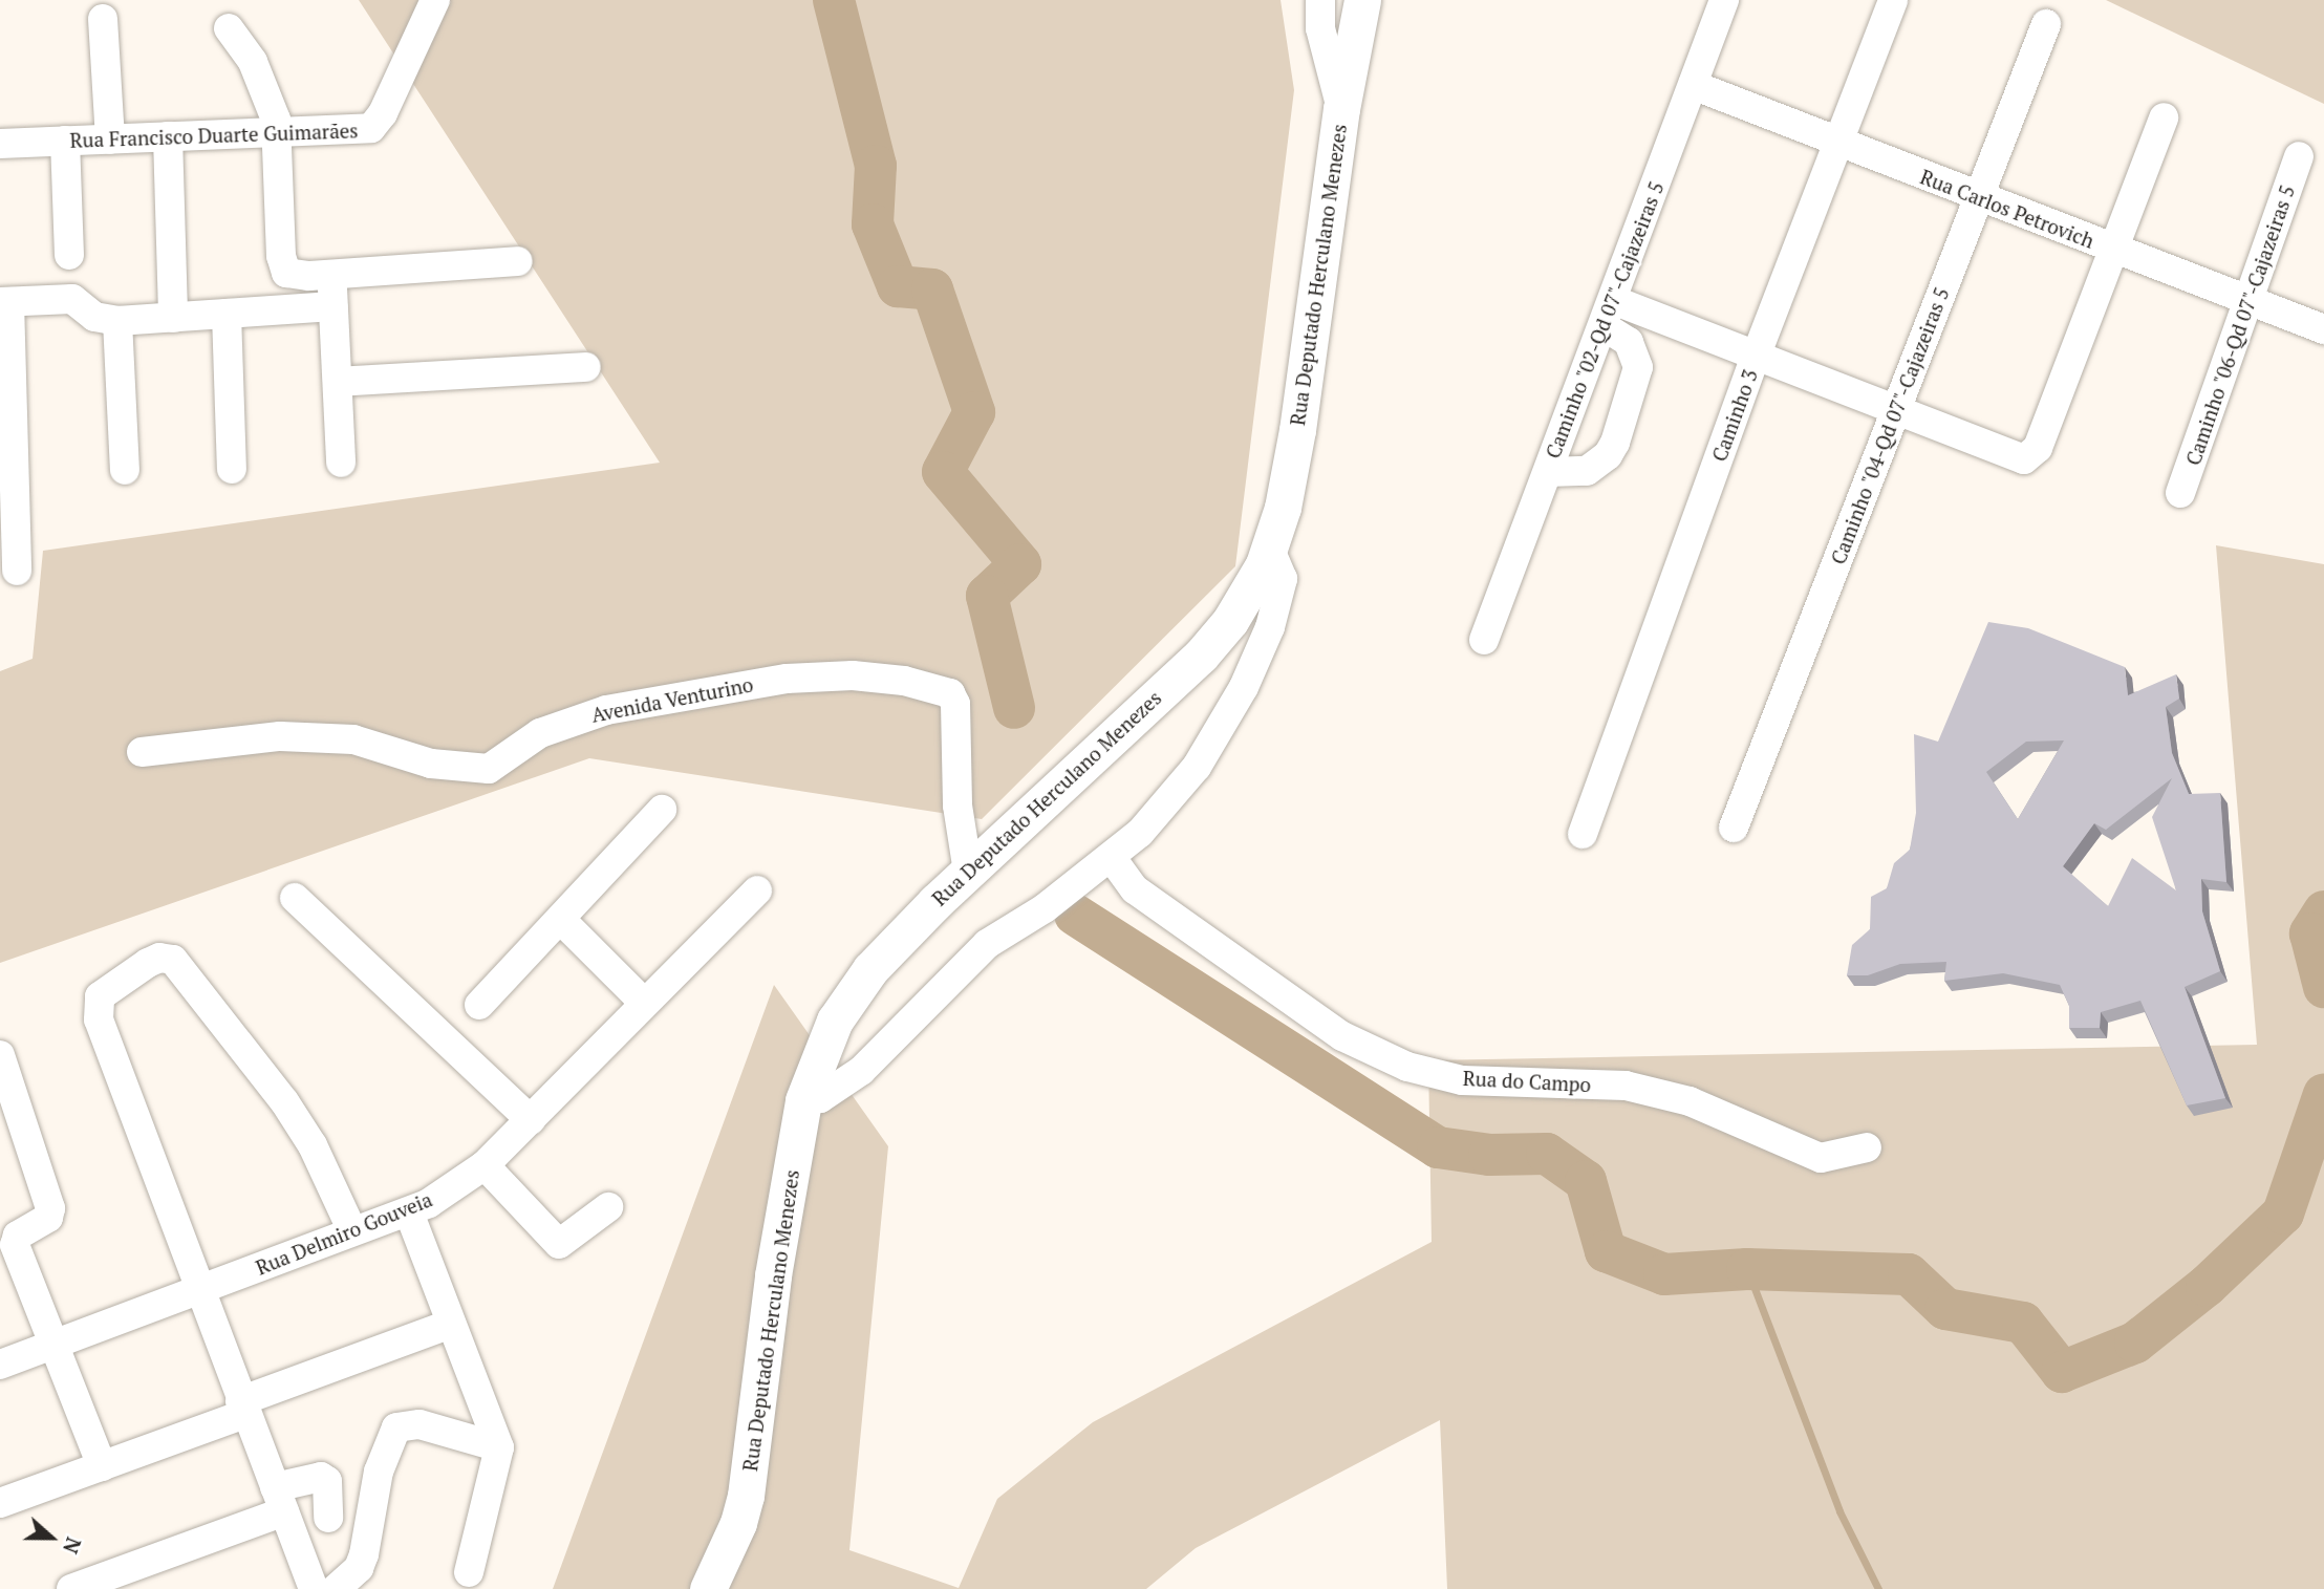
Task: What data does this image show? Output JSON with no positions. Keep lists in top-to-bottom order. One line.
{"streets":{"main road":["Rua Deputado Herculano Menezes"],"street":["Rua Francisco Duarte Guimarães","Rua Carlos Petrovich","Caminho \"02-Qd 07\"-Cajazeiras 5","Caminho \"06-Qd 07\"-Cajazeiras 5","Caminho 3","Caminho \"04-Qd 07\"-Cajazeiras 5","Avenida Venturino","Rua do Campo","Rua Delmiro Gouveia"]},"crossings":[["Rua Carlos Petrovich","Caminho \"02-Qd 07\"-Cajazeiras 5"],["Rua Carlos Petrovich","Caminho \"06-Qd 07\"-Cajazeiras 5"],["Rua Carlos Petrovich","Caminho 3"],["Rua Carlos Petrovich","Caminho \"04-Qd 07\"-Cajazeiras 5"],["Rua Deputado Herculano Menezes","Avenida Venturino"]],"north":"right"}
